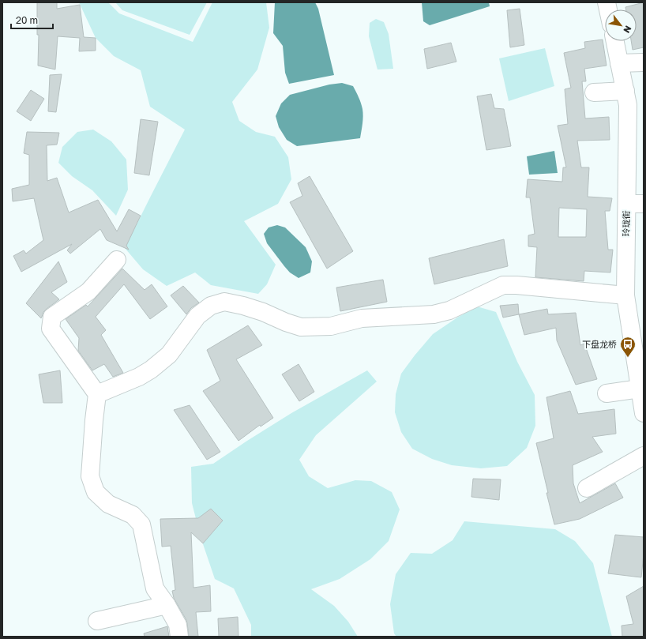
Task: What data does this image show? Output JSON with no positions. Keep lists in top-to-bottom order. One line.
{"streets":{"street":["玲珑街"]},"places":{"bus stop":["下盘龙桥"]},"scale_bar":"20 m","north":"bottom right"}
